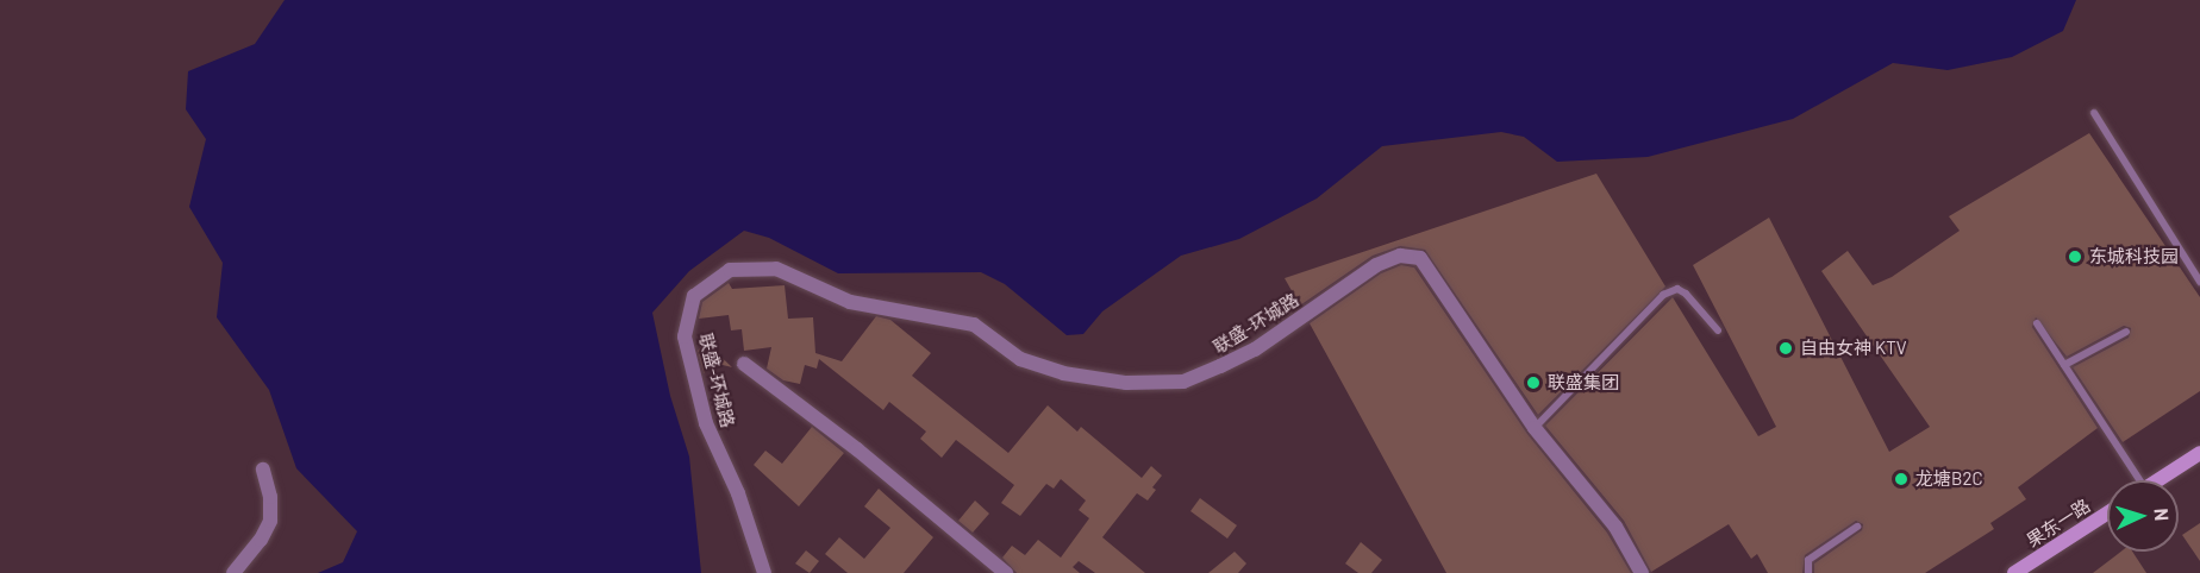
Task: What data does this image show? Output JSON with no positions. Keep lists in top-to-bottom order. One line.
{"streets":{"main road":["果东一路"],"street":["联盛-环城路"]},"places":["东城科技园","自由女神 KTV","联盛集团","龙塘B2C"],"north":"right"}
